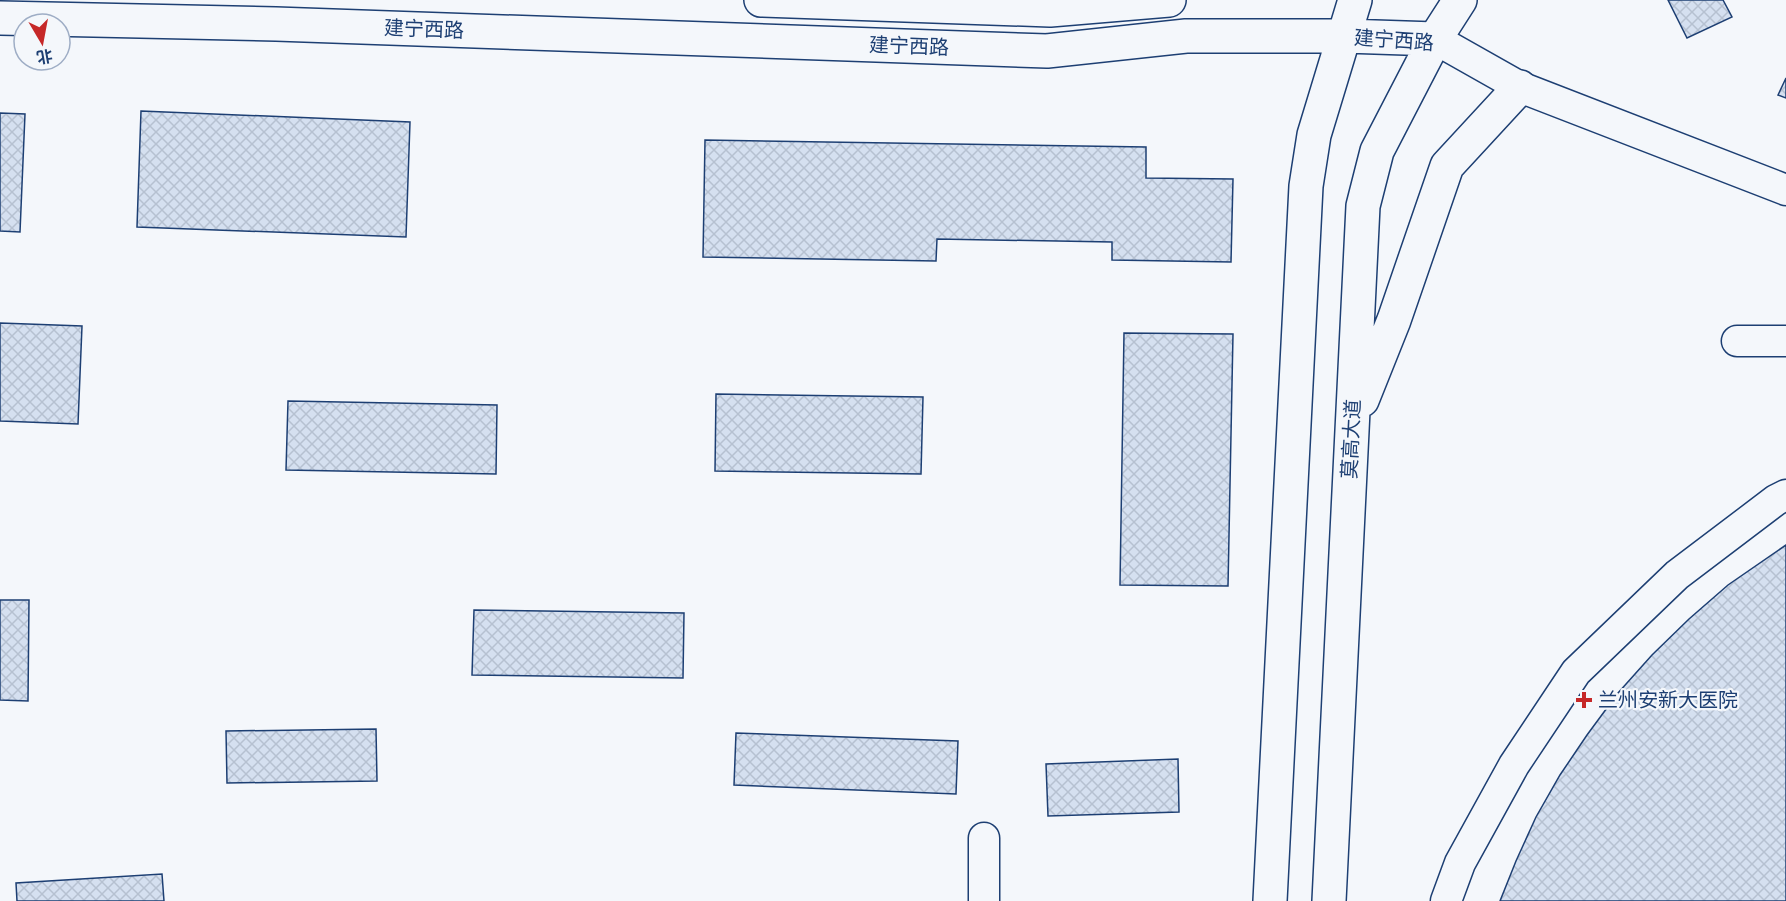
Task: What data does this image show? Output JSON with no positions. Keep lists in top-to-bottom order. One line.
{"streets":{"main road":["建宁西路","莫高大道"]},"crossings":[["建宁西路","莫高大道"]],"places":{"health":["兰州安新大医院"]},"north":"bottom"}
